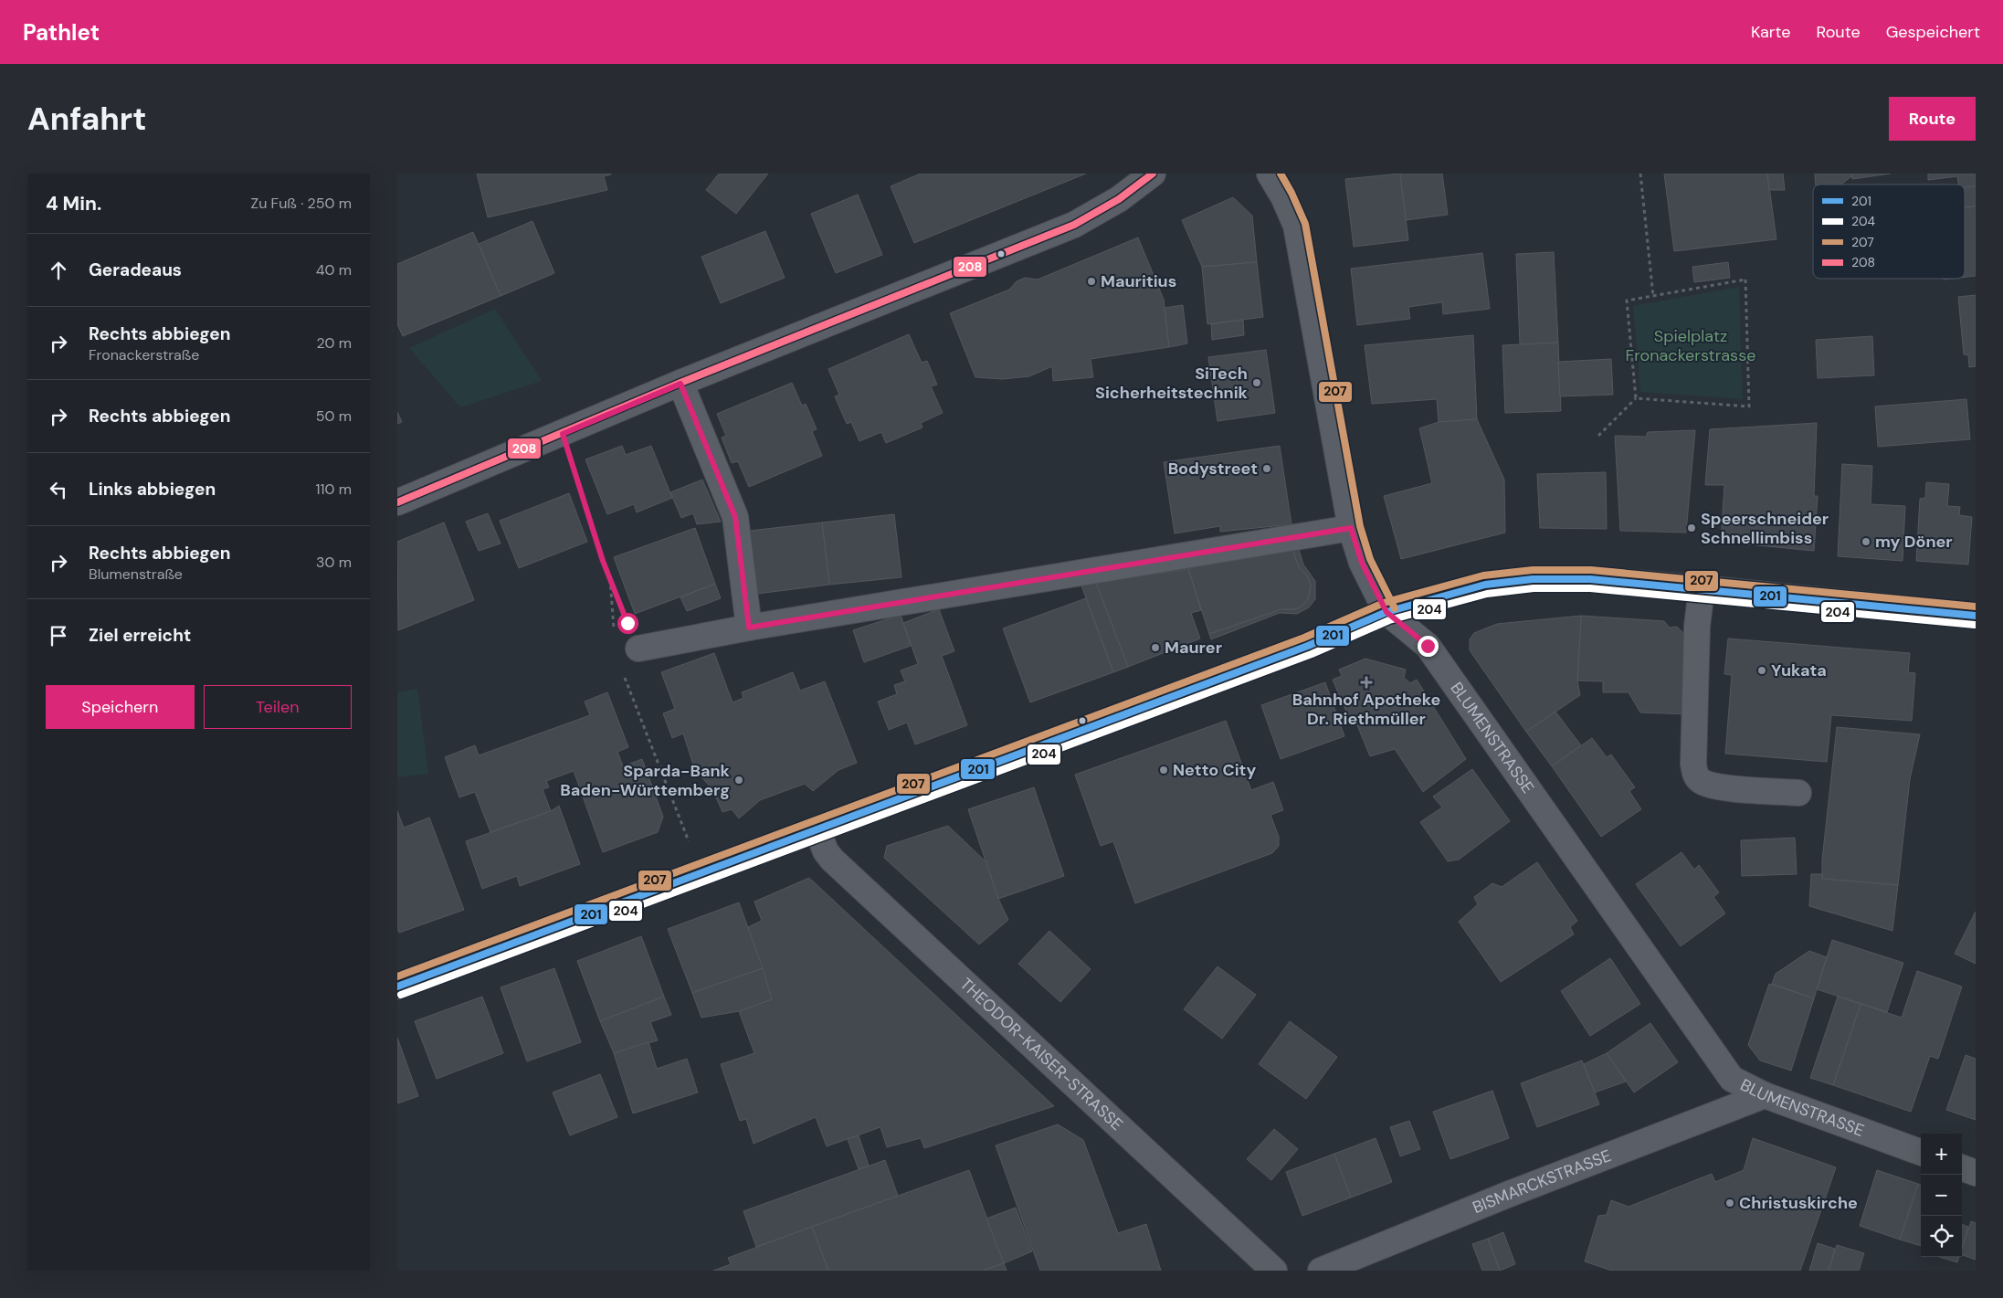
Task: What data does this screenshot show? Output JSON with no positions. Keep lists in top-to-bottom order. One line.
{"streets":{"street":["BLUMENSTRASSE","THEODOR-KAISER-STRASSE","BISMARCKSTRASSE"]},"crossings":[["BLUMENSTRASSE","BISMARCKSTRASSE"]],"parks":["Spielplatz Fronackerstrasse"],"places":{"other":["Mauritius","SiTech Sicherheitstechnik","Bodystreet","Speerschneider Schnellimbiss","my Döner","Maurer","Yukata","Netto City","Sparda-Bank Baden-Württemberg","Christuskirche"],"health":["Bahnhof Apotheke Dr. Riethmüller"]},"lines":["transit line 207","transit line 208","transit line 201","transit line 204"],"legend":["201","204","207","208"],"page":{"header":"Pathlet","nav":["Karte","Route","Gespeichert"],"buttons":["Route",["Speichern","Teilen"]],"title":"Anfahrt","heading":["4 Min.","Zu Fuß · 250 m"],"list":[["Geradeaus","40 m"],["Rechts abbiegen","Fronackerstraße","20 m"],["Rechts abbiegen","50 m"],["Links abbiegen","110 m"],["Rechts abbiegen","Blumenstraße","30 m"],"Ziel erreicht"],"map_buttons":["+","−"]}}
